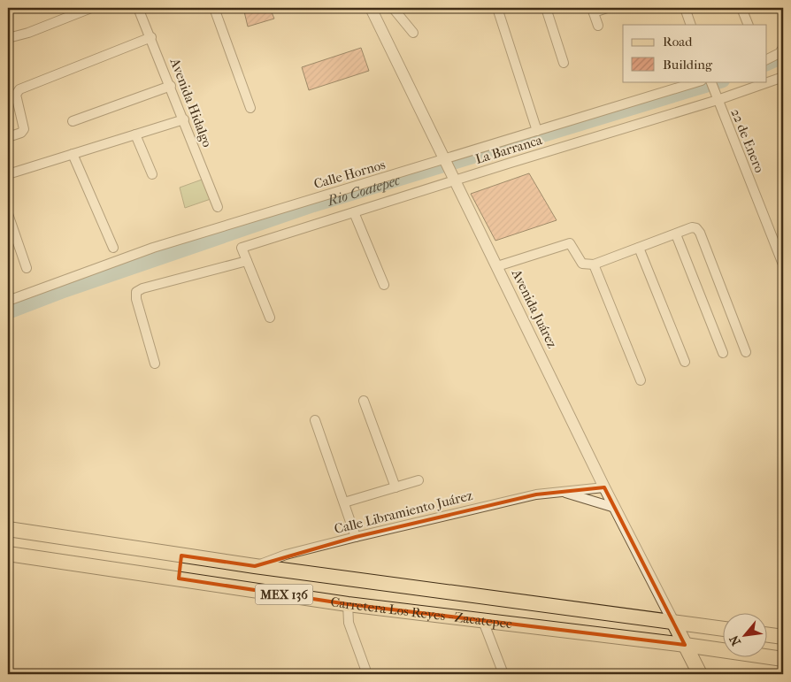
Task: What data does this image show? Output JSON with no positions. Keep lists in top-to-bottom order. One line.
{"streets":{"main road":["MEX 136","Carretera Los Reyes - Zacatepec"],"street":["Avenida Hidalgo","22 de Enero","La Barranca","Calle Hornos","Avenida Juárez","Calle Libramiento Juárez"]},"crossings":[["22 de Enero","La Barranca"],["La Barranca","Avenida Juárez"],["Calle Hornos","Avenida Juárez"],["Avenida Juárez","Calle Libramiento Juárez"],["Avenida Juárez","Carretera Los Reyes - Zacatepec"],["Calle Libramiento Juárez","Carretera Los Reyes - Zacatepec"]],"water":["Rio Coatepec"],"legend":["Road","Building"],"north":"bottom left"}
